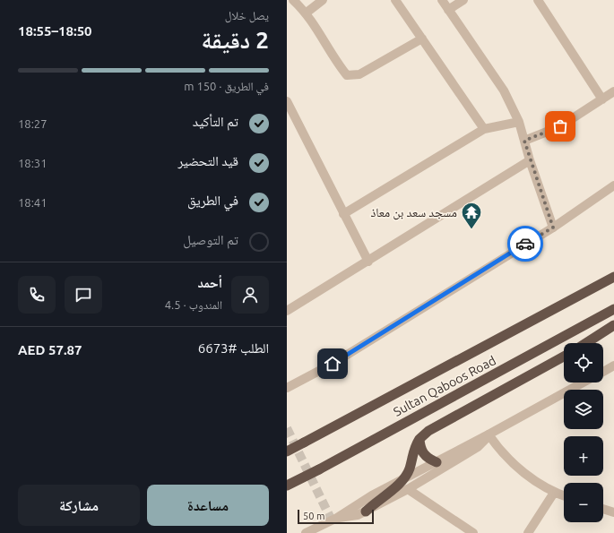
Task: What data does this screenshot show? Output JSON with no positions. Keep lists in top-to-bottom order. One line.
{"streets":{"highway":["Sultan Qaboos Road"]},"places":{"temple":["مسجد سعد بن معاذ"]},"scale_bar":"50 m","page":{"heading":["2 دقيقة","يصل خلال","18:50–18:55"],"panel":["أحمد","المندوب · 4.5","الطلب #6673","AED 57.87"],"bar":"في الطريق · 150 m","list":[["تم التأكيد","18:27"],["قيد التحضير","18:31"],["في الطريق","18:41"],"تم التوصيل"],"map_buttons":["+","−"],"buttons":["مساعدة","مشاركة"],"scale":"50 m"}}
